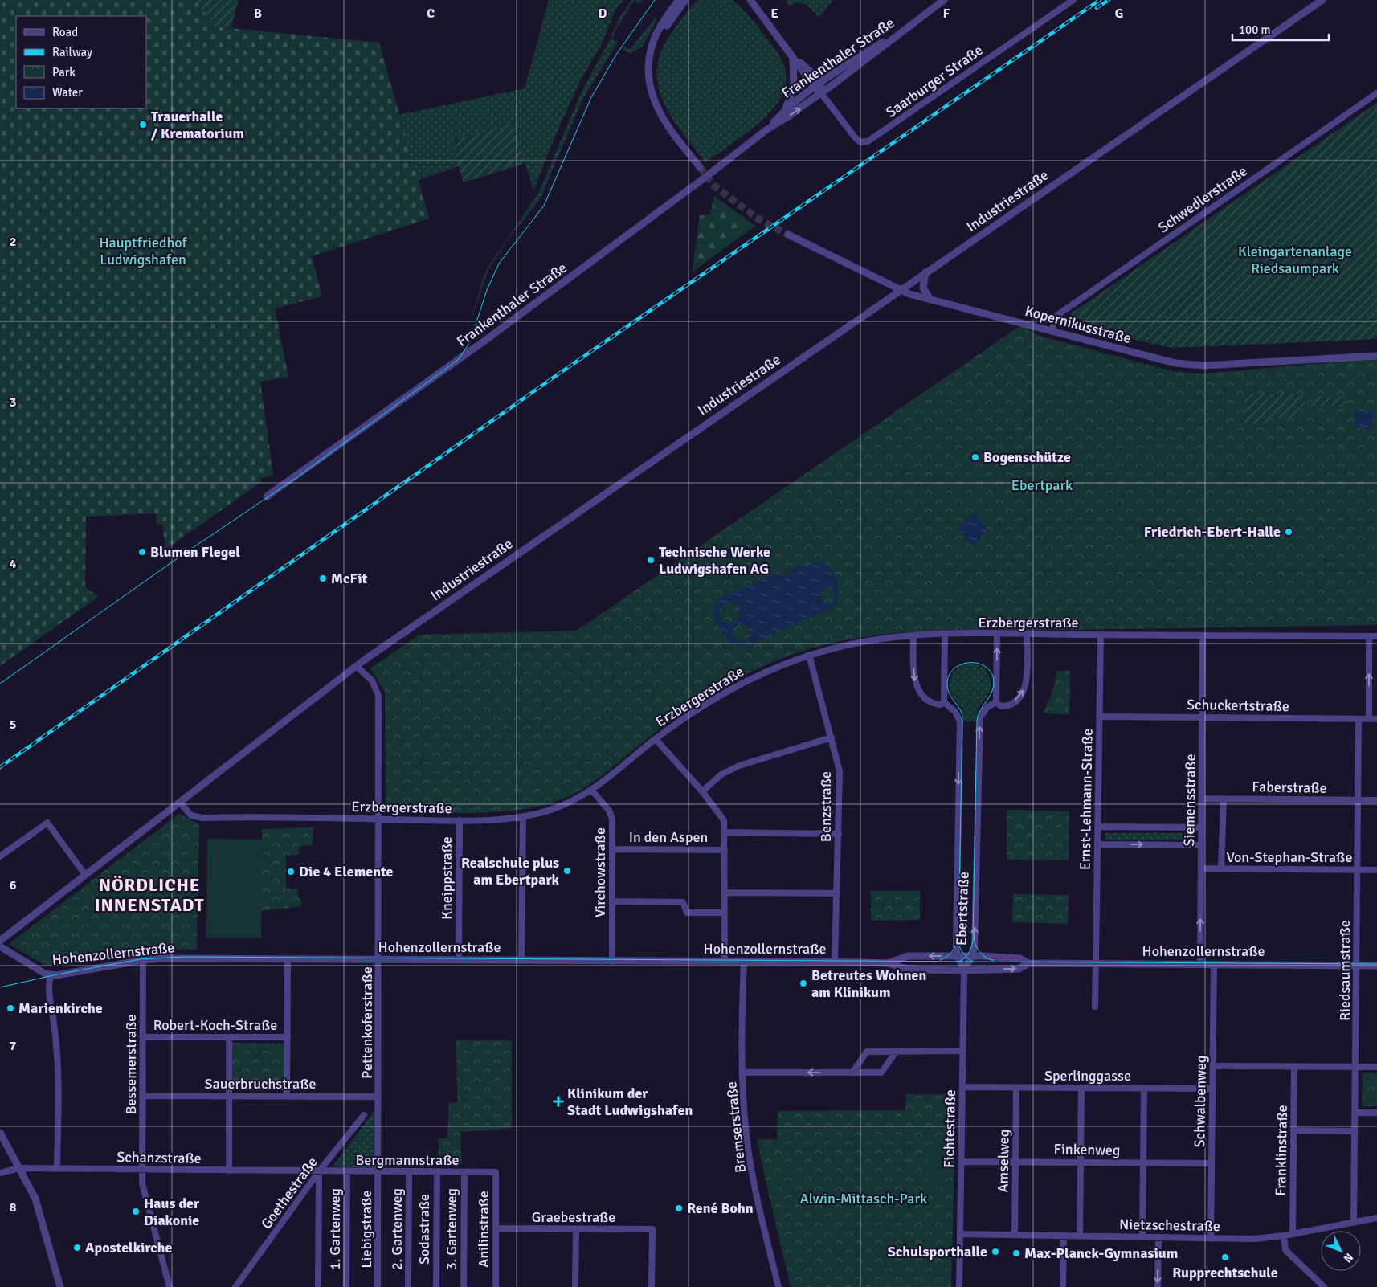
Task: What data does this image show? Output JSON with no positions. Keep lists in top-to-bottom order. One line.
{"streets":{"street":["Frankenthaler Straße","Saarburger Straße","Schwedlerstraße","Industriestraße","Kopernikusstraße","Erzbergerstraße","Schuckertstraße","Faberstraße","Ernst-Lehmann-Straße","Siemensstraße","Benzstraße","In den Aspen","Von-Stephan-Straße","Virchowstraße","Kneippstraße","Ebertstraße","Hohenzollernstraße","Riedsaumstraße","Pettenkoferstraße","Robert-Koch-Straße","Bessemerstraße","Sperlinggasse","Sauerbruchstraße","Schwalbenweg","Bremserstraße","Fichtestraße","Finkenweg","Franklinstraße","Schanzstraße","Bergmannstraße","Amselweg","Goethestraße","Graebestraße","Nietzschestraße","1. Gartenweg","Liebigstraße","2. Gartenweg","Sodastraße","3. Gartenweg","Anilinstraße"]},"crossings":[["Frankenthaler Straße","Saarburger Straße"],["Schwedlerstraße","Kopernikusstraße"],["Industriestraße","Kopernikusstraße"],["Industriestraße","Erzbergerstraße"],["Industriestraße","Pettenkoferstraße"],["Erzbergerstraße","Ernst-Lehmann-Straße"],["Erzbergerstraße","Siemensstraße"],["Erzbergerstraße","Benzstraße"],["Erzbergerstraße","Virchowstraße"],["Erzbergerstraße","Kneippstraße"],["Erzbergerstraße","Pettenkoferstraße"],["Schuckertstraße","Ernst-Lehmann-Straße"],["Schuckertstraße","Siemensstraße"],["Schuckertstraße","Riedsaumstraße"],["Faberstraße","Siemensstraße"],["Faberstraße","Riedsaumstraße"],["Ernst-Lehmann-Straße","Hohenzollernstraße"],["Siemensstraße","Von-Stephan-Straße"],["Siemensstraße","Hohenzollernstraße"],["Benzstraße","Hohenzollernstraße"],["In den Aspen","Virchowstraße"],["Von-Stephan-Straße","Riedsaumstraße"],["Virchowstraße","Hohenzollernstraße"],["Kneippstraße","Hohenzollernstraße"],["Ebertstraße","Hohenzollernstraße"],["Ebertstraße","Fichtestraße"],["Hohenzollernstraße","Riedsaumstraße"],["Hohenzollernstraße","Pettenkoferstraße"],["Hohenzollernstraße","Bessemerstraße"],["Hohenzollernstraße","Schwalbenweg"],["Hohenzollernstraße","Bremserstraße"],["Hohenzollernstraße","Fichtestraße"],["Riedsaumstraße","Nietzschestraße"],["Pettenkoferstraße","Sauerbruchstraße"],["Pettenkoferstraße","Bergmannstraße"],["Pettenkoferstraße","Liebigstraße"],["Robert-Koch-Straße","Bessemerstraße"],["Bessemerstraße","Sauerbruchstraße"],["Bessemerstraße","Schanzstraße"],["Sperlinggasse","Schwalbenweg"],["Sperlinggasse","Fichtestraße"],["Sperlinggasse","Amselweg"],["Schwalbenweg","Finkenweg"],["Schwalbenweg","Nietzschestraße"],["Fichtestraße","Finkenweg"],["Fichtestraße","Nietzschestraße"],["Finkenweg","Amselweg"],["Franklinstraße","Nietzschestraße"],["Schanzstraße","Bergmannstraße"],["Schanzstraße","Goethestraße"],["Bergmannstraße","Goethestraße"],["Bergmannstraße","1. Gartenweg"],["Bergmannstraße","Liebigstraße"],["Bergmannstraße","2. Gartenweg"],["Bergmannstraße","Sodastraße"],["Bergmannstraße","3. Gartenweg"],["Bergmannstraße","Anilinstraße"],["Amselweg","Nietzschestraße"],["Graebestraße","Anilinstraße"]],"districts":["NÖRDLICHE INNENSTADT"],"parks":["Hauptfriedhof Ludwigshafen","Kleingartenanlage Riedsaumpark","Ebertpark","Alwin-Mittasch-Park"],"places":{"other":["Trauerhalle / Krematorium","Bogenschütze","Friedrich-Ebert-Halle","Blumen Flegel","Technische Werke Ludwigshafen AG","McFit","Realschule plus am Ebertpark","Die 4 Elemente","Betreutes Wohnen am Klinikum","Marienkirche","René Bohn","Haus der Diakonie","Apostelkirche","Schulsporthalle","Max-Planck-Gymnasium","Rupprechtschule"],"health":["Klinikum der Stadt Ludwigshafen"]},"legend":["Road","Railway","Park","Water"],"scale_bar":"100 m","north":"bottom right","grid":{"columns":["B","C","D","E","F","G"],"rows":["2","3","4","5","6","7","8"]}}
